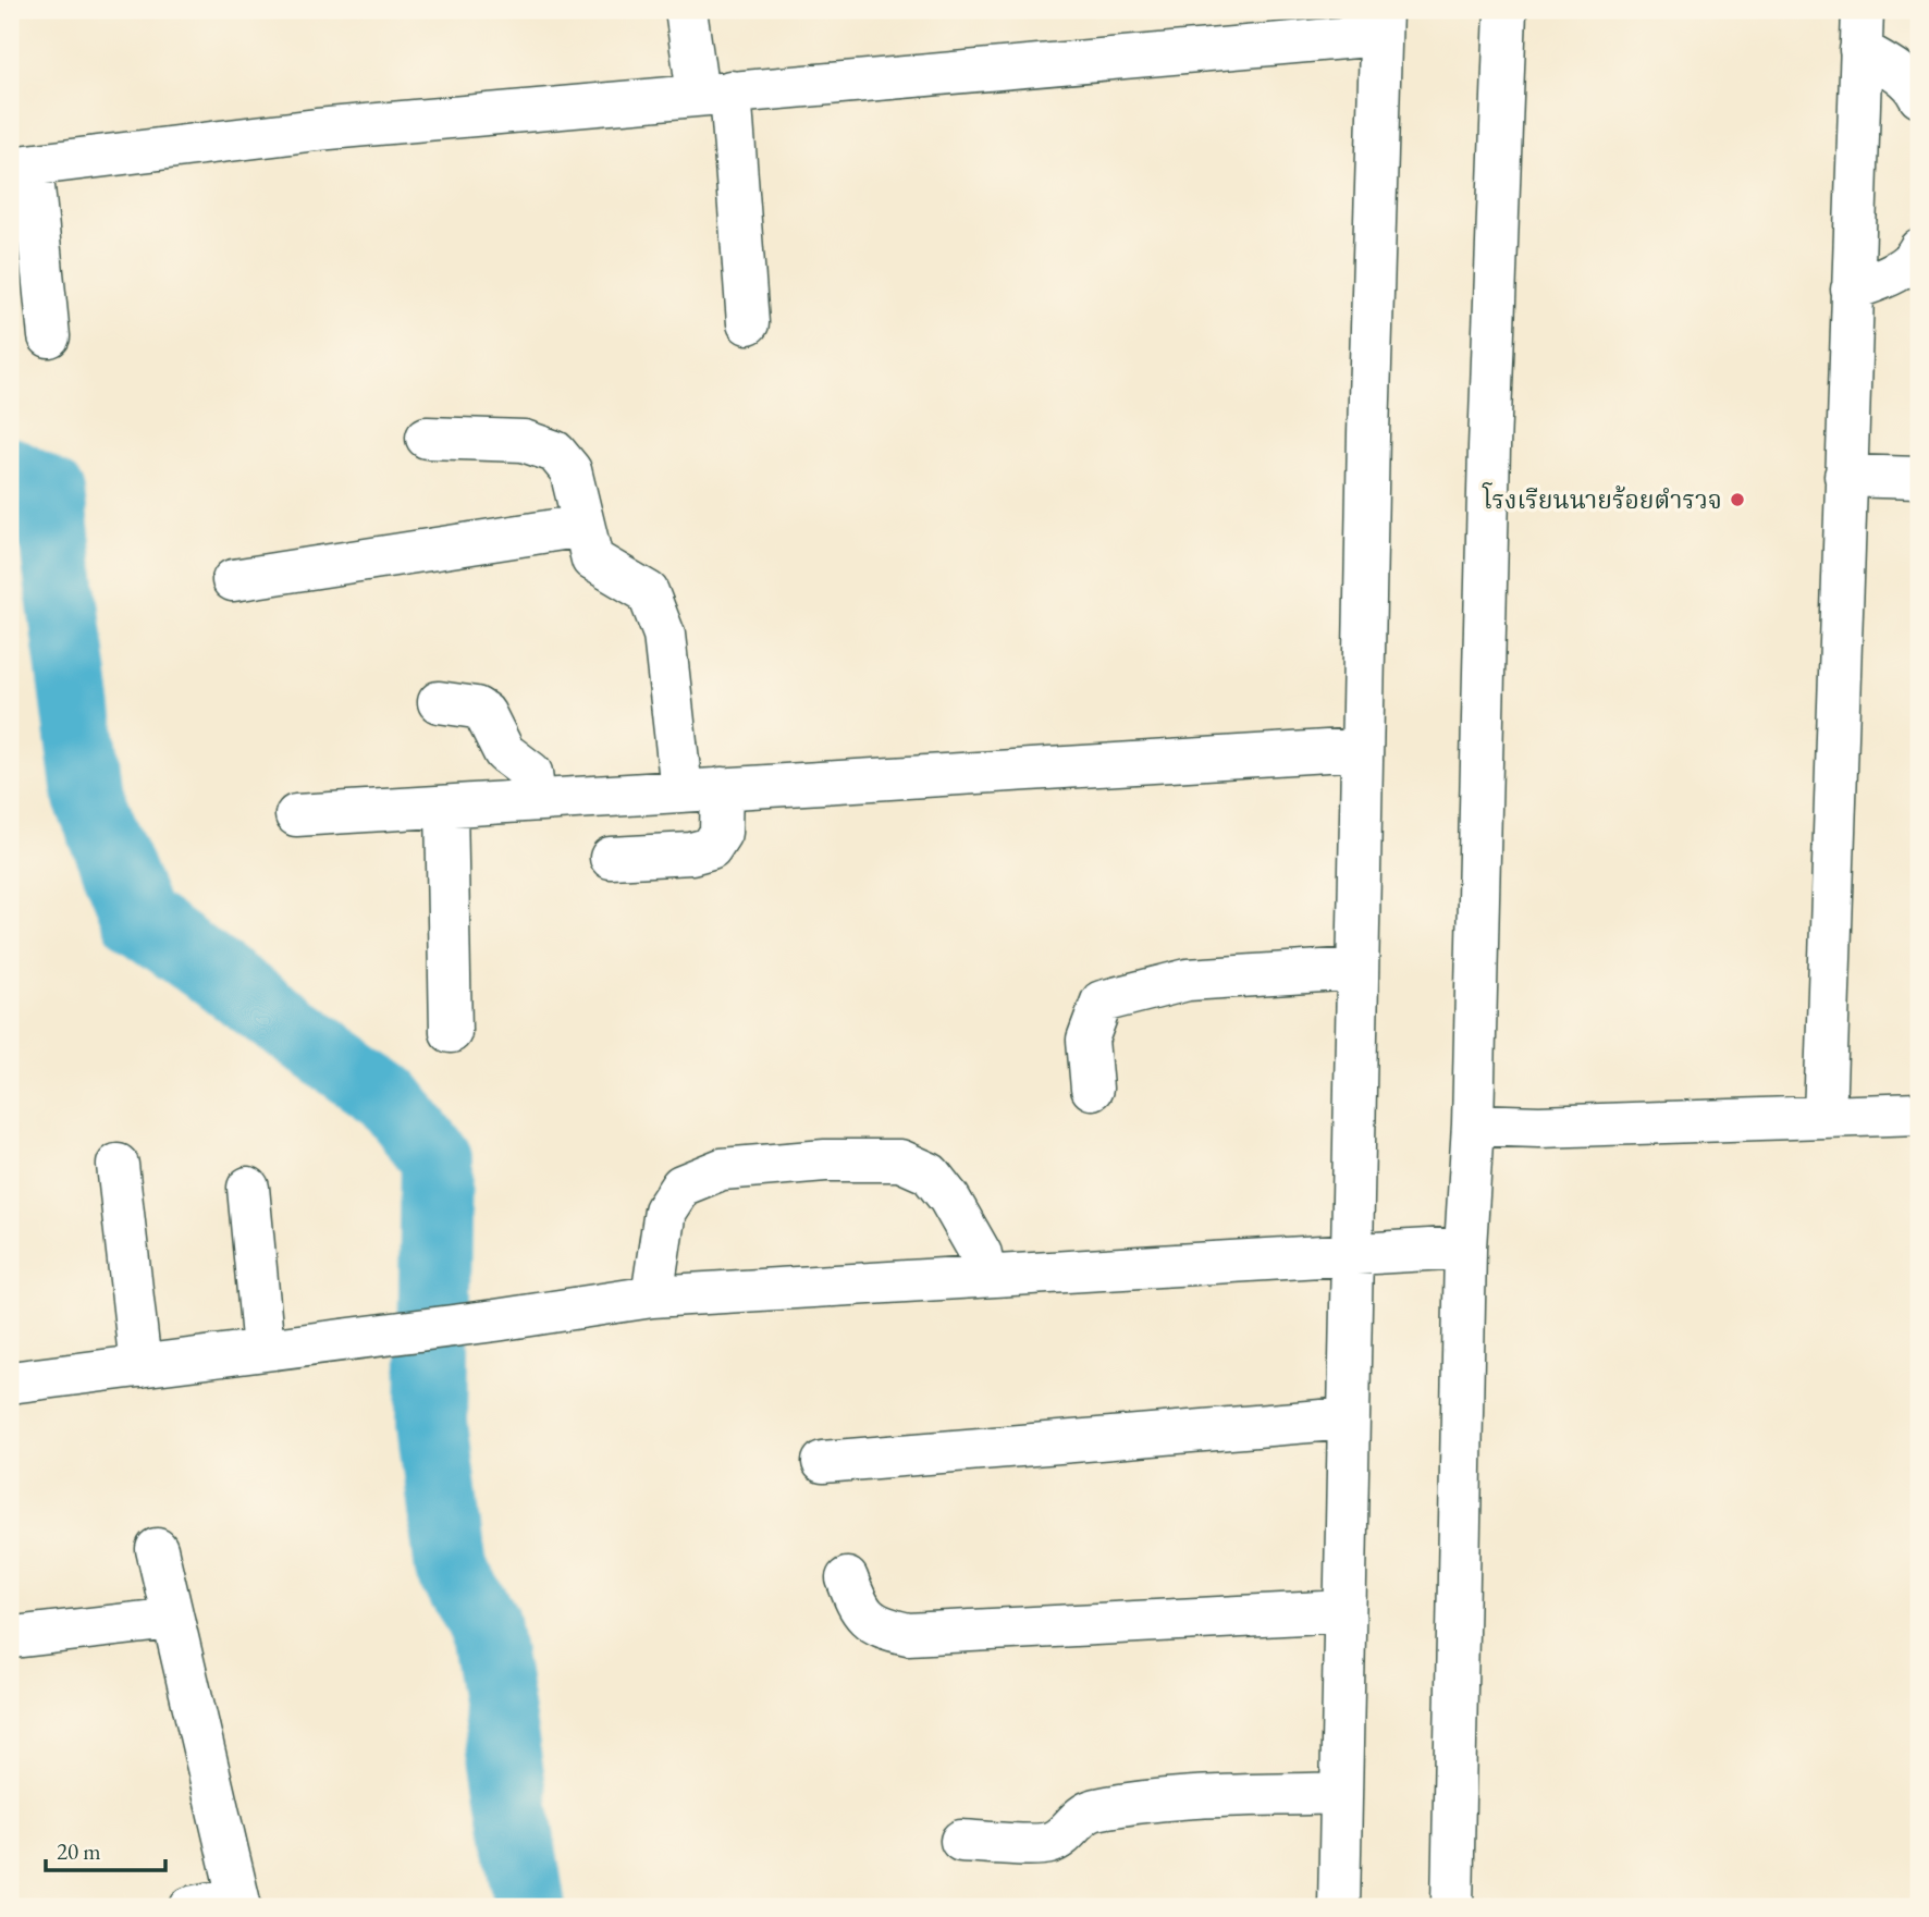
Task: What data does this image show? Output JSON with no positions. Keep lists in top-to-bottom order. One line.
{"places":["โรงเรียนนายร้อยตำรวจ"],"scale_bar":"20 m"}
